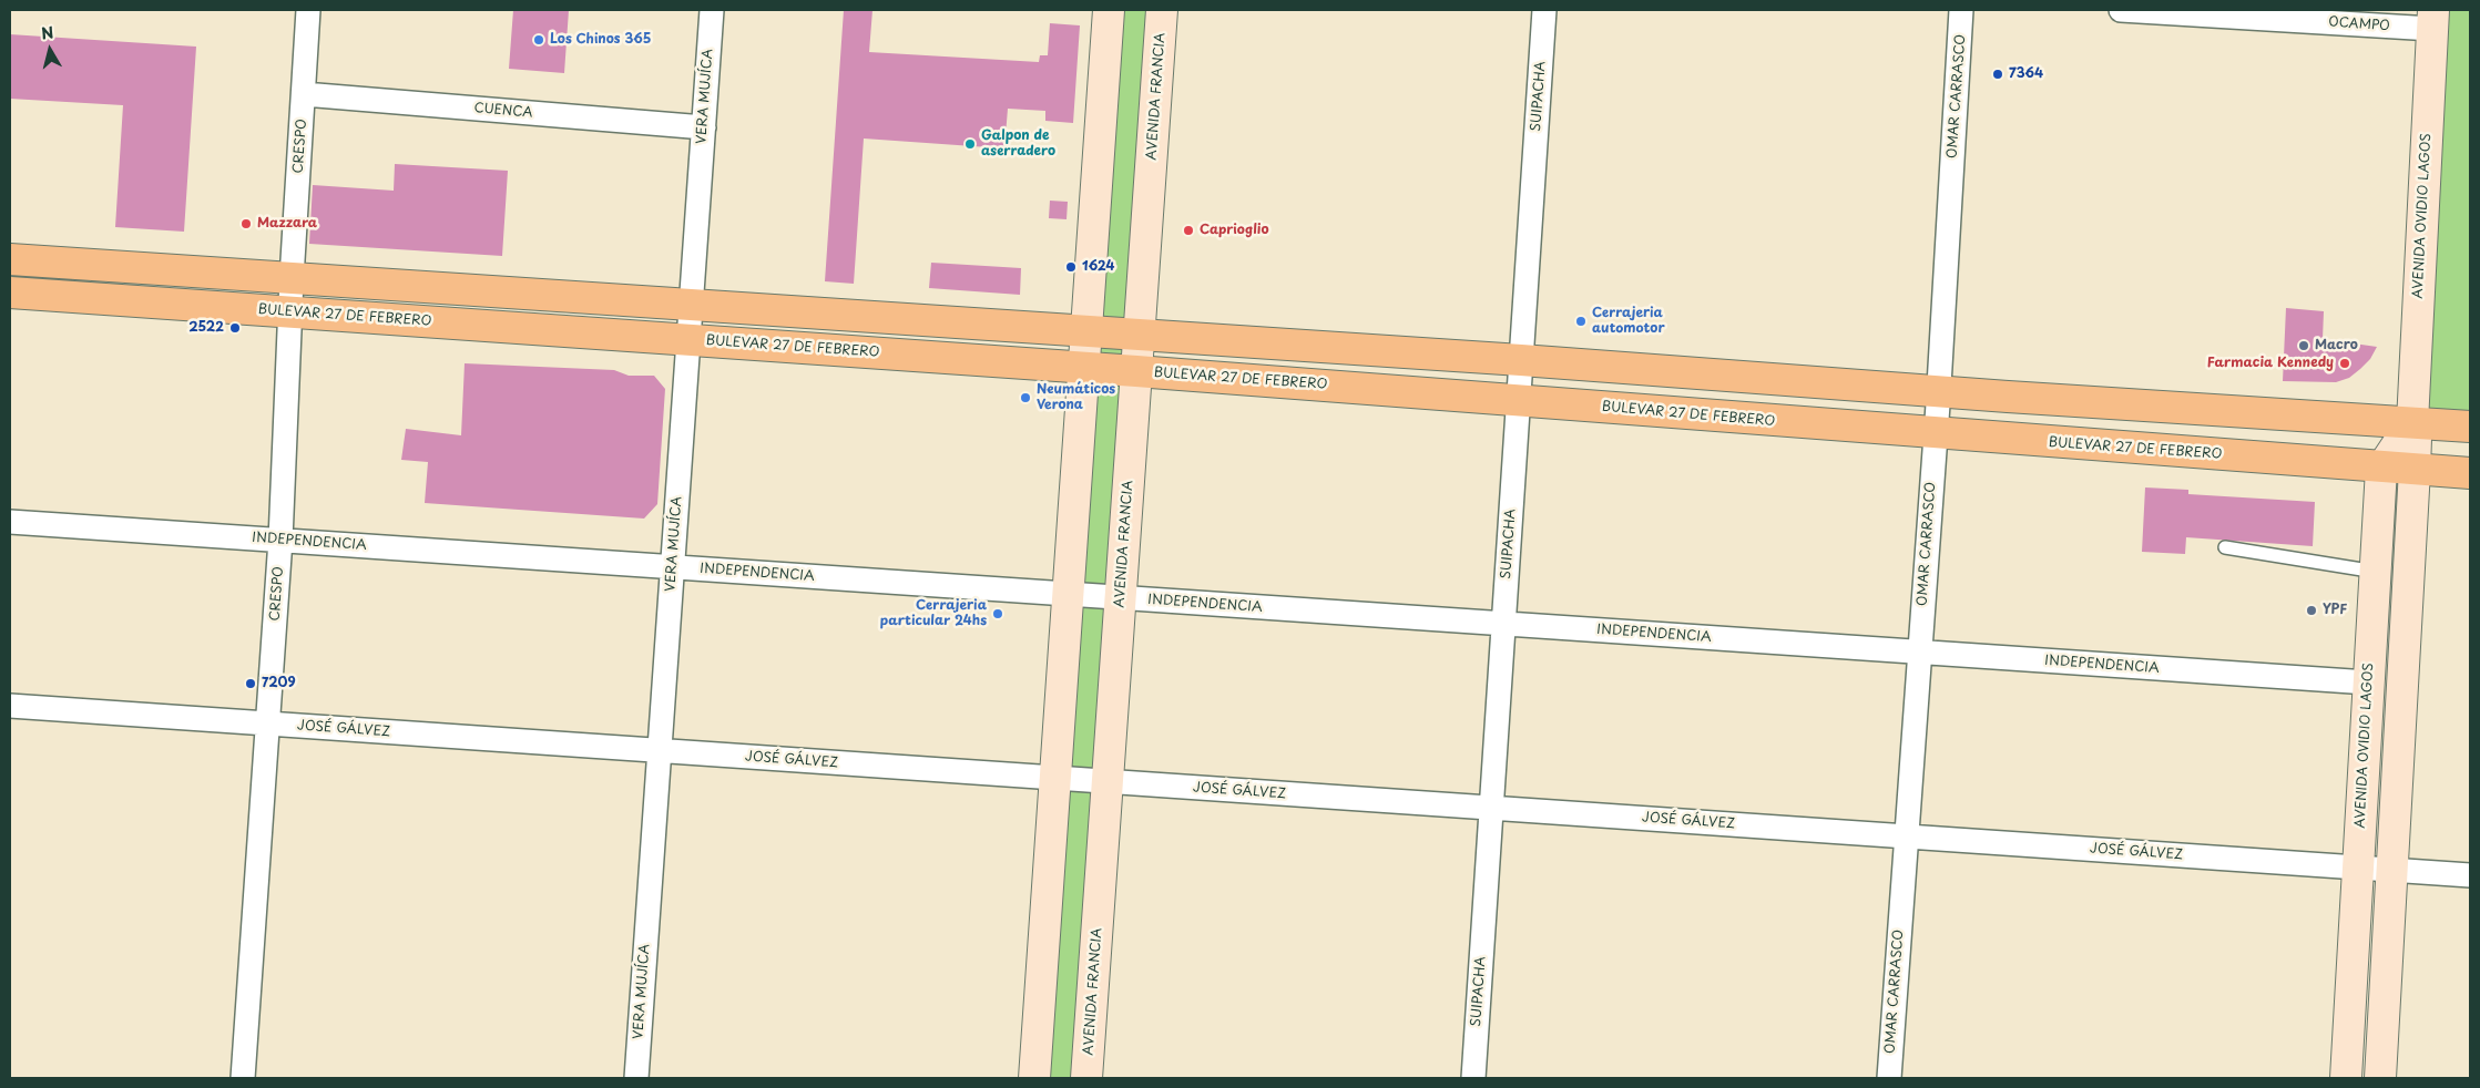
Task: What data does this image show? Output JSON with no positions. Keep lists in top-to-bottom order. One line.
{"streets":{"main road":["AVENIDA FRANCIA","AVENIDA OVIDIO LAGOS","BULEVAR 27 DE FEBRERO"],"street":["OCAMPO","VERA MUJÍCA","SUIPACHA","OMAR CARRASCO","CUENCA","CRESPO","INDEPENDENCIA","JOSÉ GÁLVEZ"]},"crossings":[["OCAMPO","AVENIDA OVIDIO LAGOS"],["VERA MUJÍCA","CUENCA"],["VERA MUJÍCA","BULEVAR 27 DE FEBRERO"],["VERA MUJÍCA","INDEPENDENCIA"],["VERA MUJÍCA","JOSÉ GÁLVEZ"],["AVENIDA FRANCIA","BULEVAR 27 DE FEBRERO"],["AVENIDA FRANCIA","INDEPENDENCIA"],["AVENIDA FRANCIA","JOSÉ GÁLVEZ"],["SUIPACHA","BULEVAR 27 DE FEBRERO"],["SUIPACHA","INDEPENDENCIA"],["SUIPACHA","JOSÉ GÁLVEZ"],["OMAR CARRASCO","BULEVAR 27 DE FEBRERO"],["OMAR CARRASCO","INDEPENDENCIA"],["OMAR CARRASCO","JOSÉ GÁLVEZ"],["CUENCA","CRESPO"],["CRESPO","BULEVAR 27 DE FEBRERO"],["CRESPO","INDEPENDENCIA"],["CRESPO","JOSÉ GÁLVEZ"],["AVENIDA OVIDIO LAGOS","BULEVAR 27 DE FEBRERO"],["AVENIDA OVIDIO LAGOS","INDEPENDENCIA"],["AVENIDA OVIDIO LAGOS","JOSÉ GÁLVEZ"]],"places":["Los Chinos 365","7364","Galpon de aserradero","Mazzara","Caprioglio","1624","Cerrajeria automotor","2522","Macro","Farmacia Kennedy","Neumáticos Verona","YPF","Cerrajeria particular 24hs","7209"],"north":"top"}
